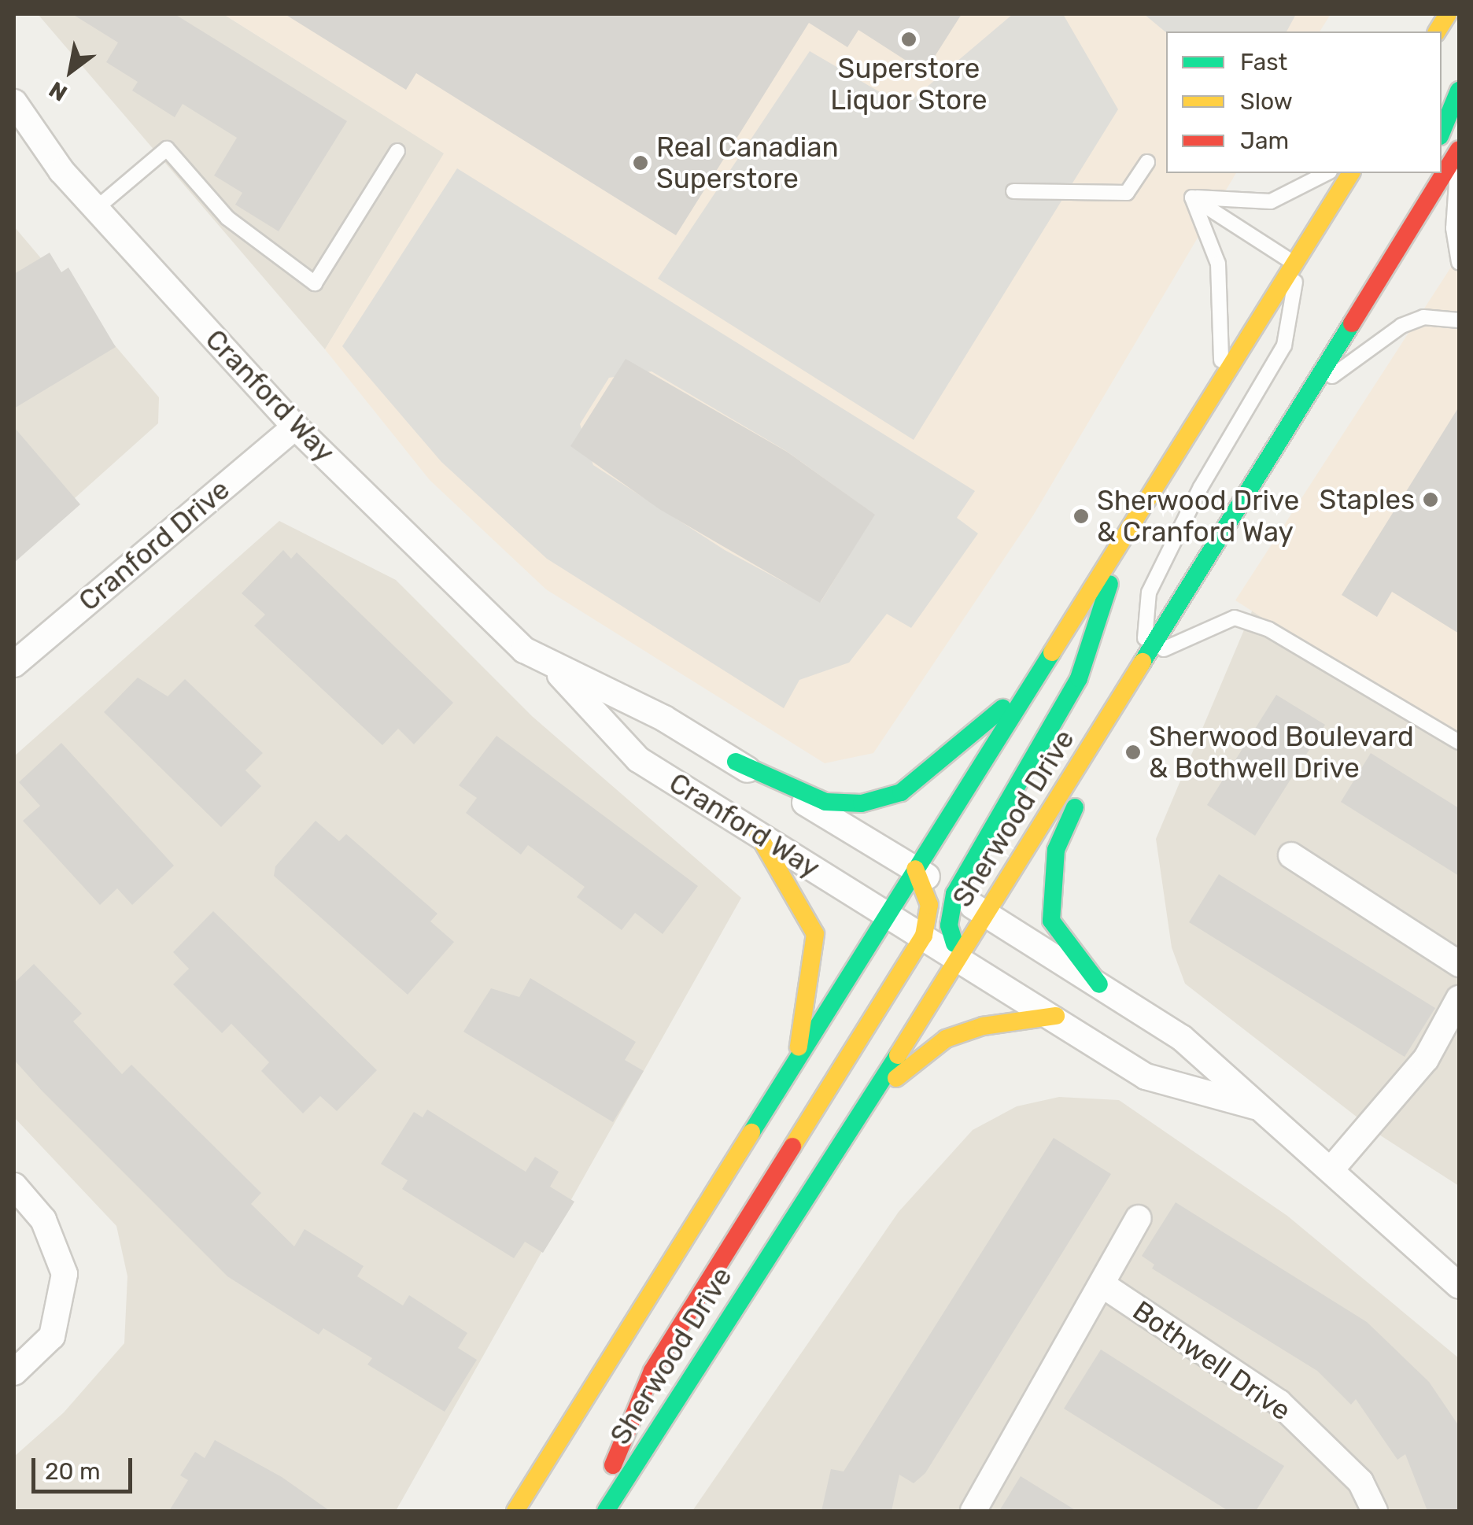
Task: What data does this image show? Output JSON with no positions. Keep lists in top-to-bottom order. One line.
{"streets":{"main road":["Sherwood Drive"],"street":["Cranford Way","Cranford Drive","Bothwell Drive"]},"crossings":[["Cranford Way","Cranford Drive"],["Cranford Way","Sherwood Drive"]],"places":["Superstore Liquor Store","Real Canadian Superstore","Staples","Sherwood Drive & Cranford Way","Sherwood Boulevard & Bothwell Drive"],"legend":["Fast","Slow","Jam"],"scale_bar":"20 m","north":"bottom left"}
